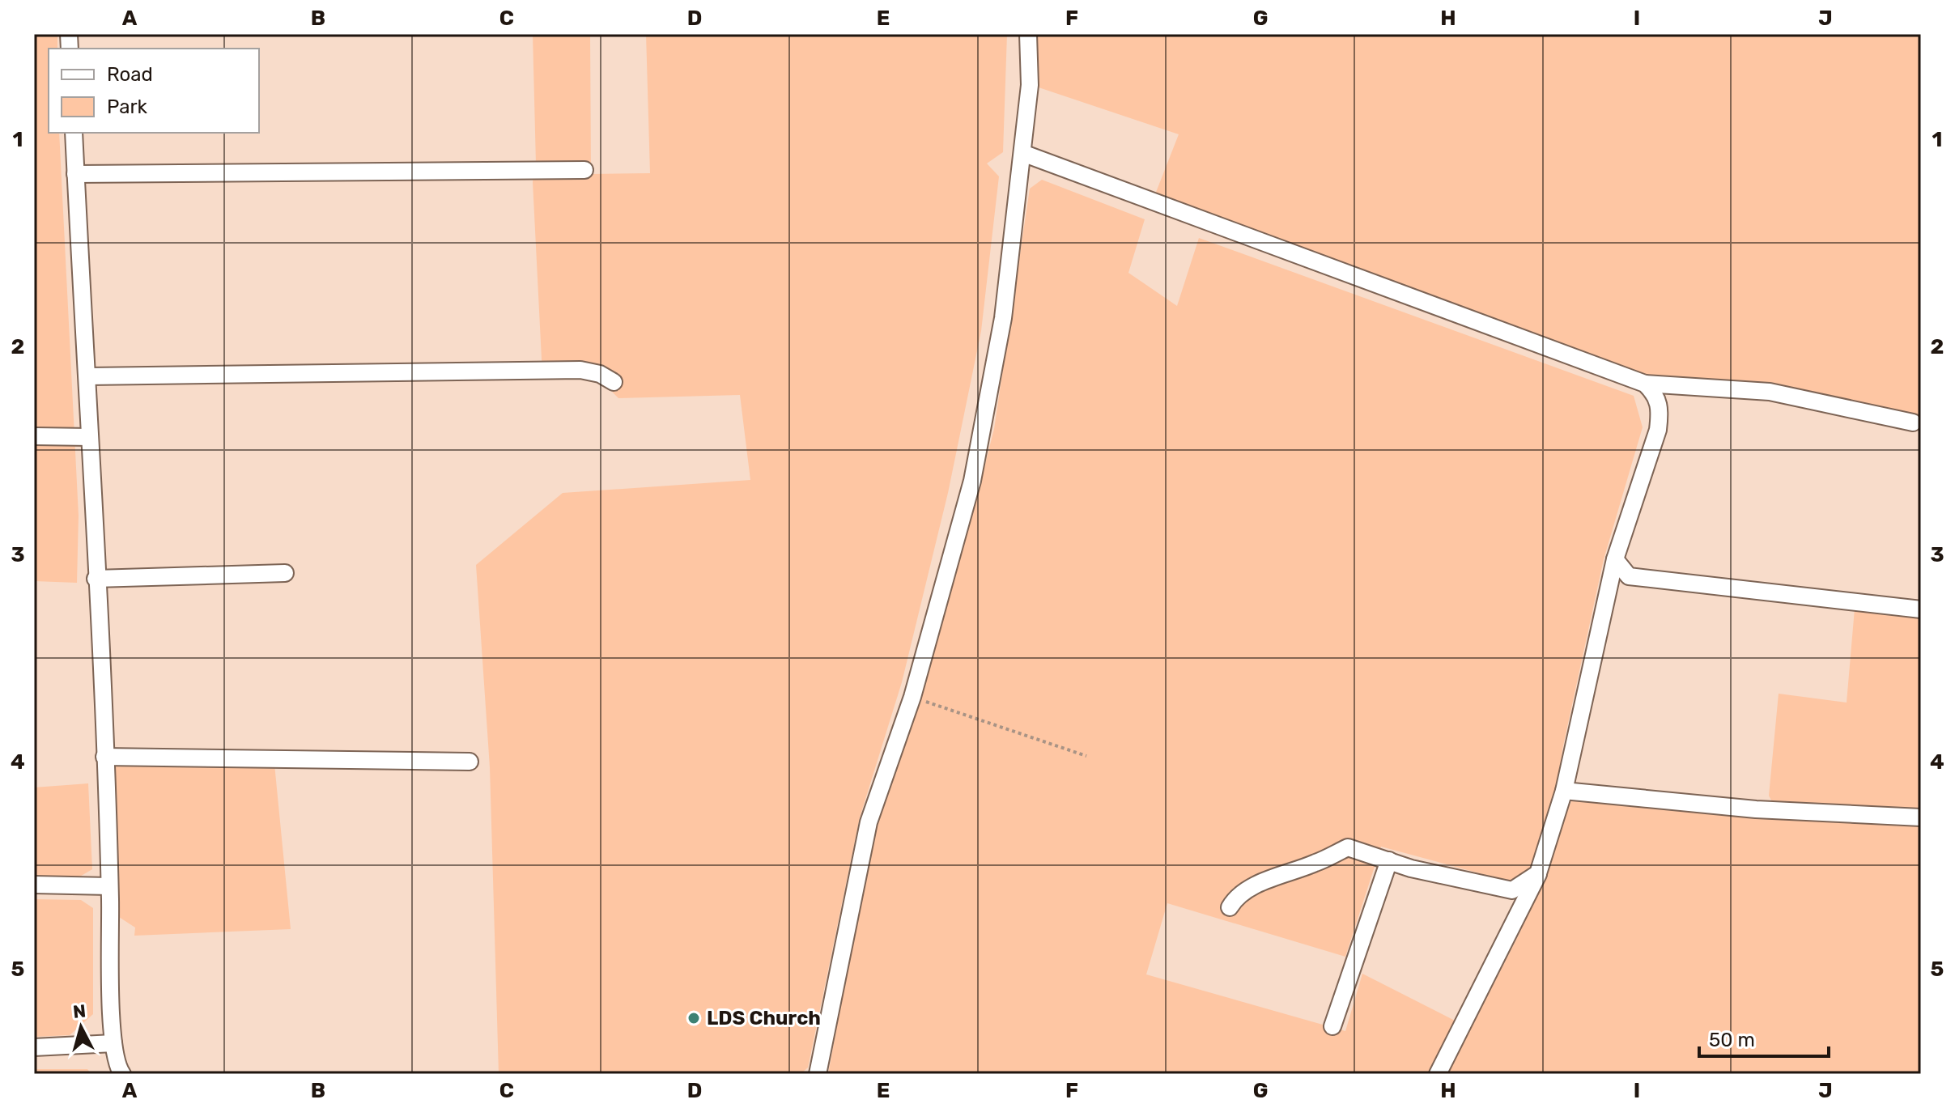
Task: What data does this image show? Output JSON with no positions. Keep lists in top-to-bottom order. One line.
{"places":["LDS Church"],"legend":["Road","Park"],"scale_bar":"50 m","north":"top","grid":{"columns":["A","B","C","D","E","F","G","H","I","J"],"rows":["1","2","3","4","5"]}}
